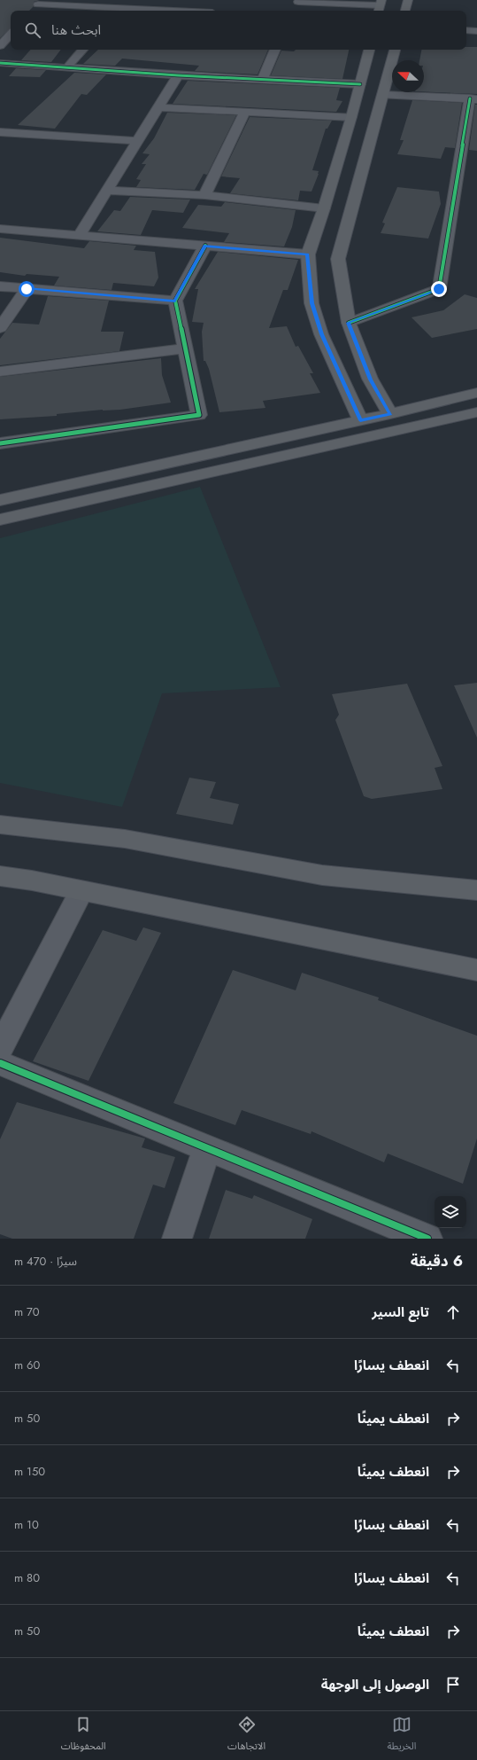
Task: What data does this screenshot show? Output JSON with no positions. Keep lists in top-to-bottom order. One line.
{"north":"left","page":{"search":"ابحث هنا","heading":["6 دقيقة","سيرًا · 470 m"],"list":[["تابع السير","70 m"],["انعطف يسارًا","60 m"],["انعطف يمينًا","50 m"],["انعطف يمينًا","150 m"],["انعطف يسارًا","10 m"],["انعطف يسارًا","80 m"],["انعطف يمينًا","50 m"],"الوصول إلى الوجهة"],"nav":["الخريطة","الاتجاهات","المحفوظات"]}}
